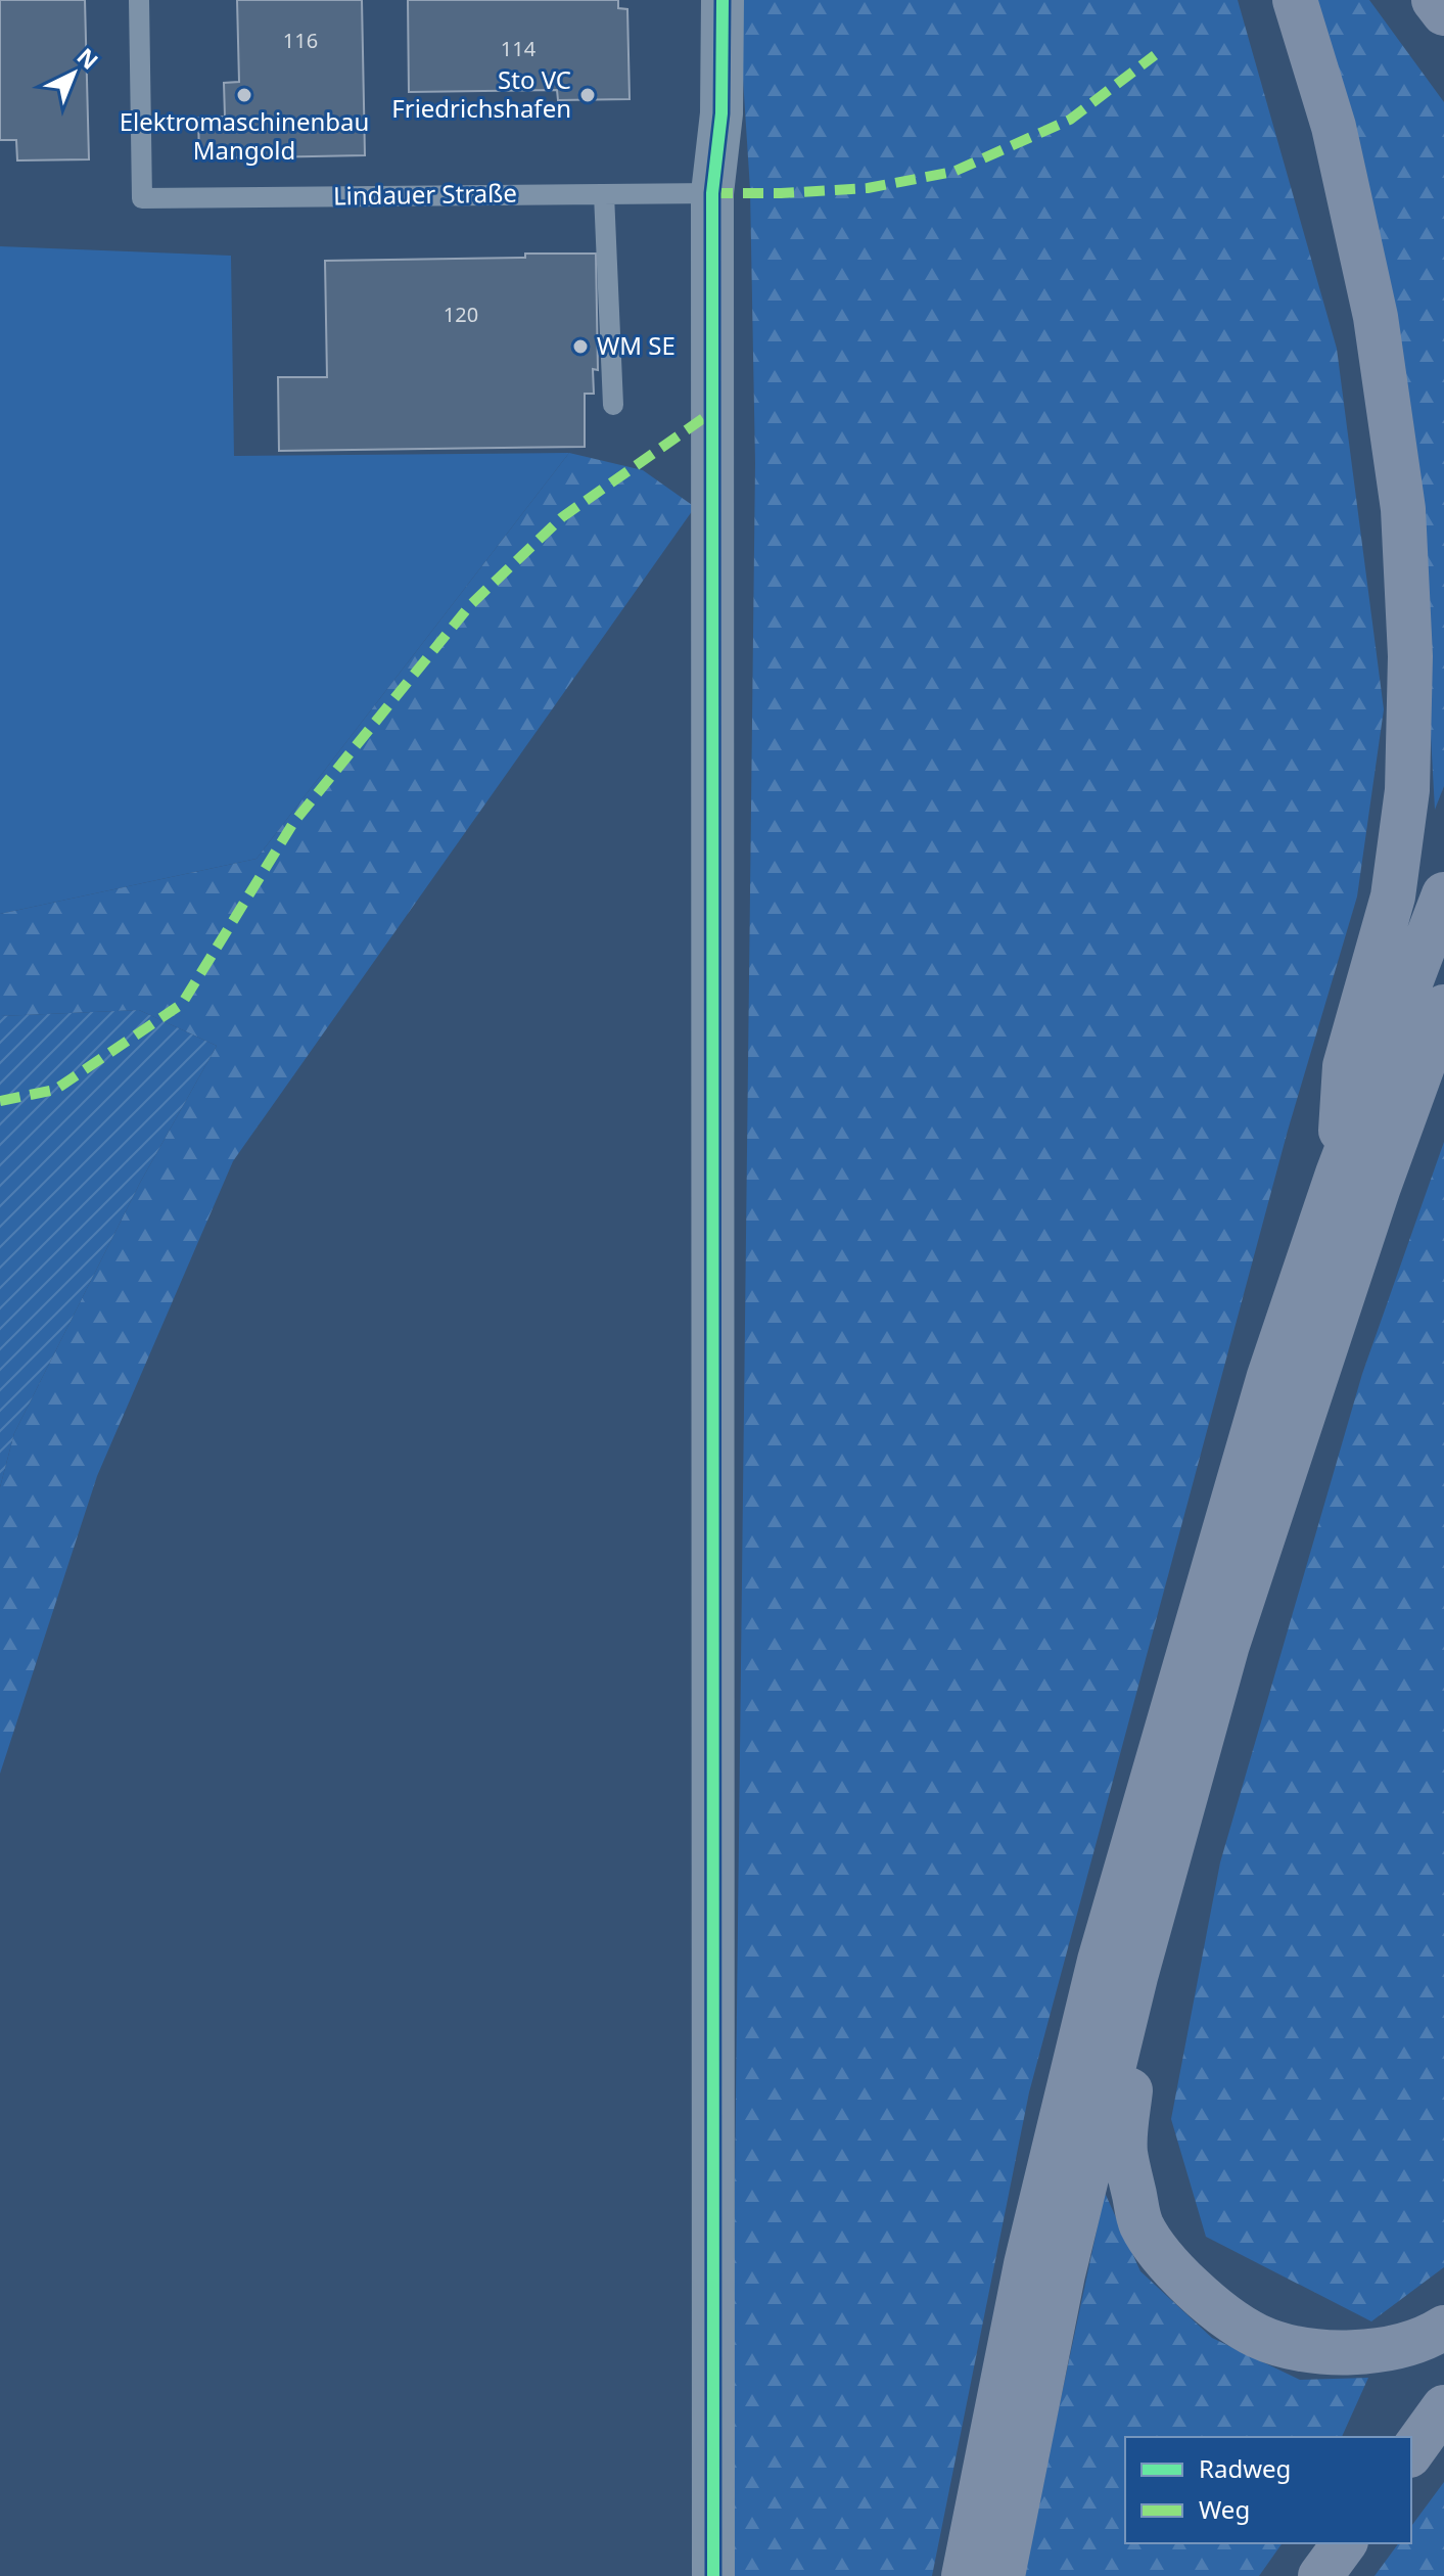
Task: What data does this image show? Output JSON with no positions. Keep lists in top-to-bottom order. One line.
{"streets":{"lane":["Lindauer Straße"]},"places":["Elektromaschinenbau Mangold","Sto VC Friedrichshafen","WM SE"],"house_numbers":["116","114","120"],"legend":["Radweg","Weg"],"north":"top right"}
